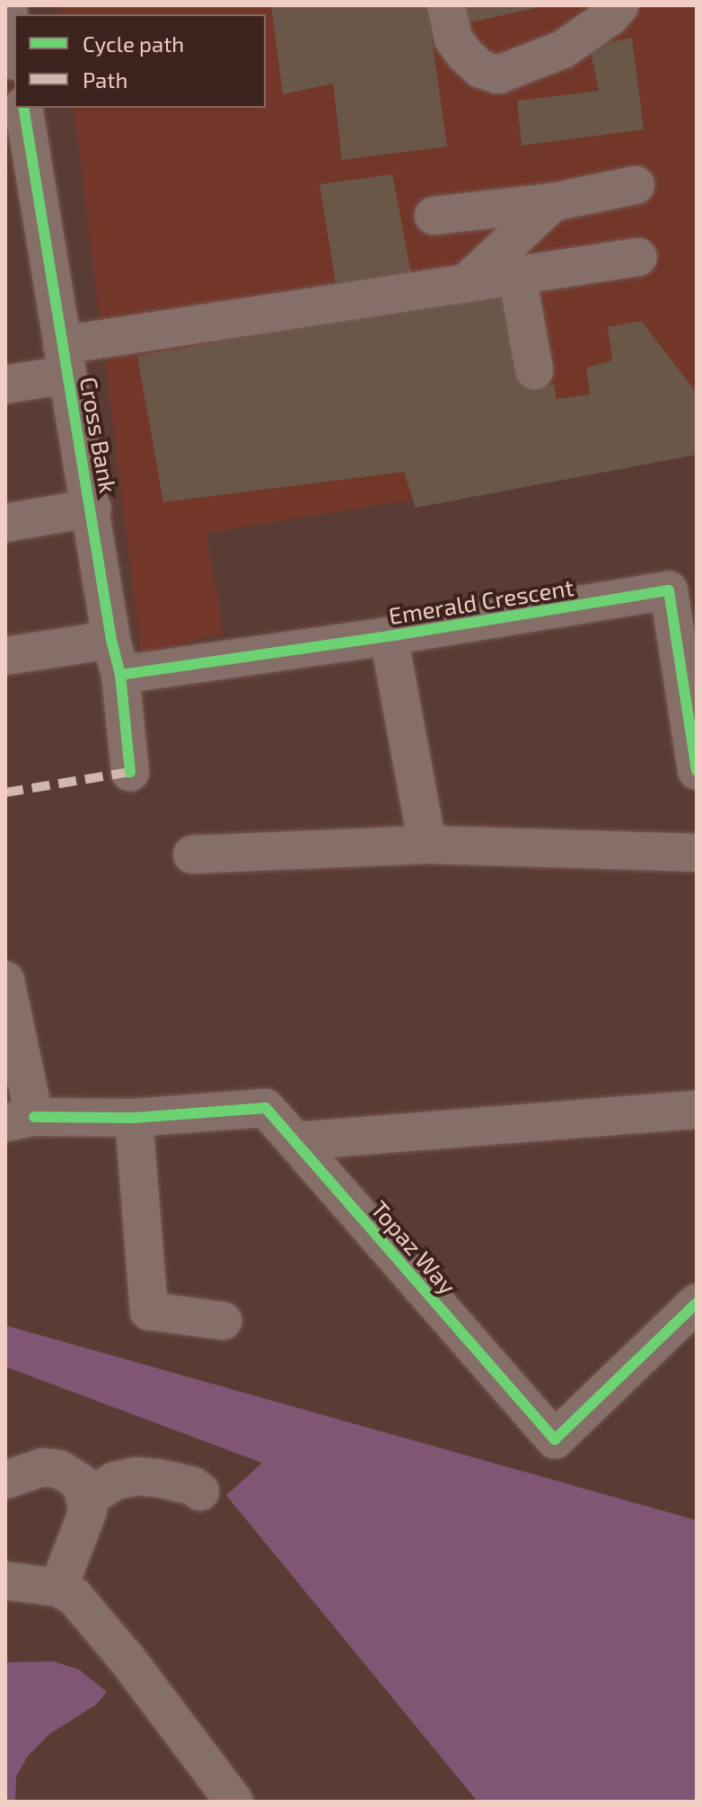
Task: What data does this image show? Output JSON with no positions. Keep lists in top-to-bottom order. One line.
{"streets":{"street":["Cross Bank","Emerald Crescent","Topaz Way"]},"crossings":[["Cross Bank","Emerald Crescent"]],"legend":["Cycle path","Path"]}
